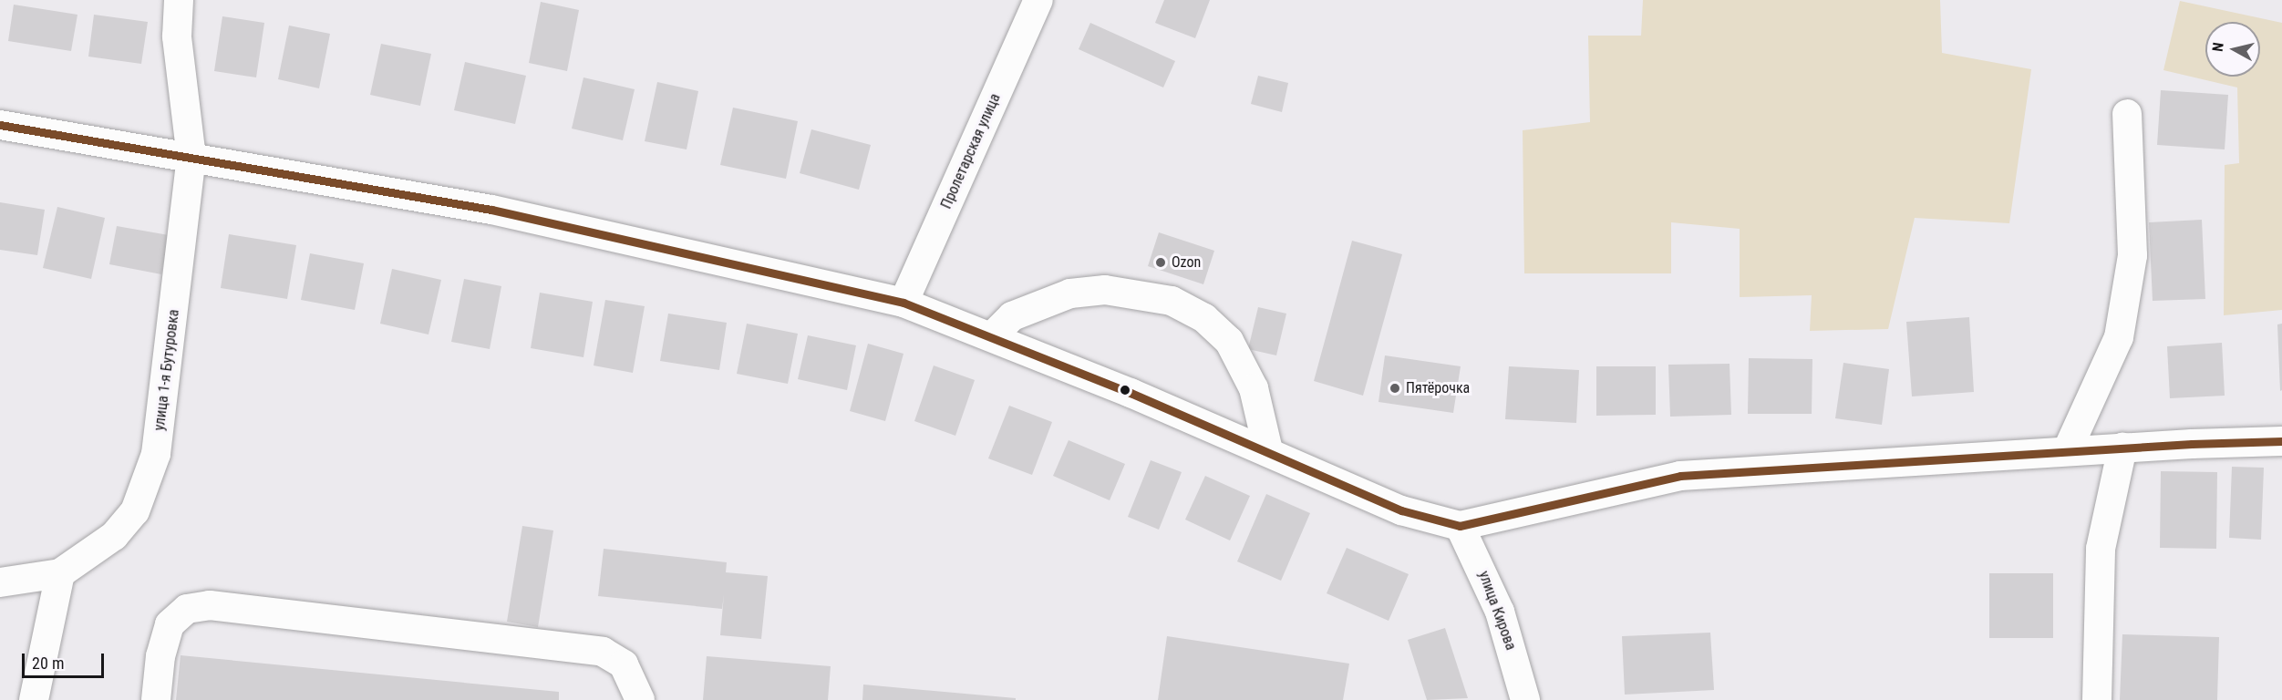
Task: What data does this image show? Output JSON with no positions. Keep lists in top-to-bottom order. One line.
{"streets":{"street":["Пролетарская улица","улица 1-я Бутуровка","улица Кирова"]},"places":["Ozon","Пятёрочка"],"scale_bar":"20 m","north":"left"}
